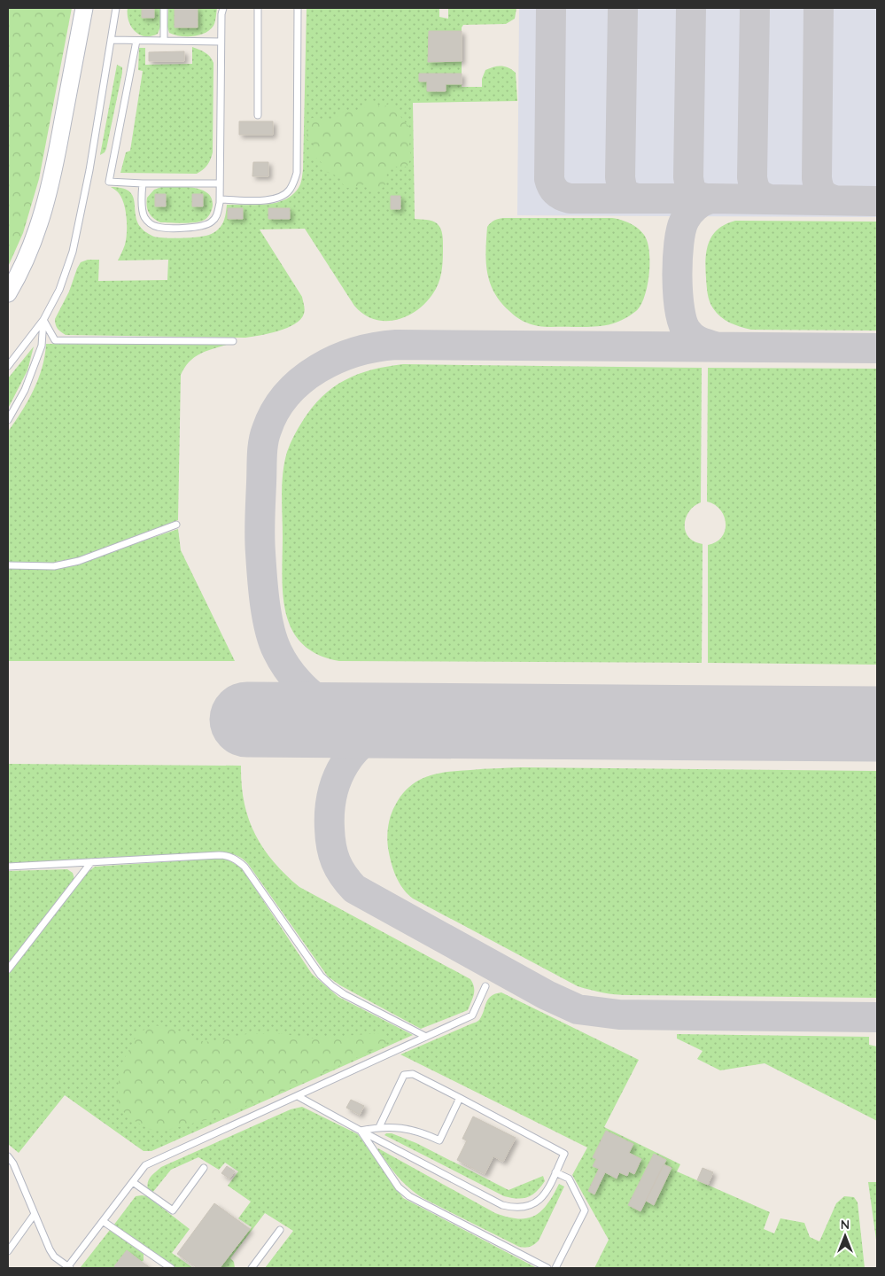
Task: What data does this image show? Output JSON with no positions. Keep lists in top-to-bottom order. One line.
{"north":"top"}
